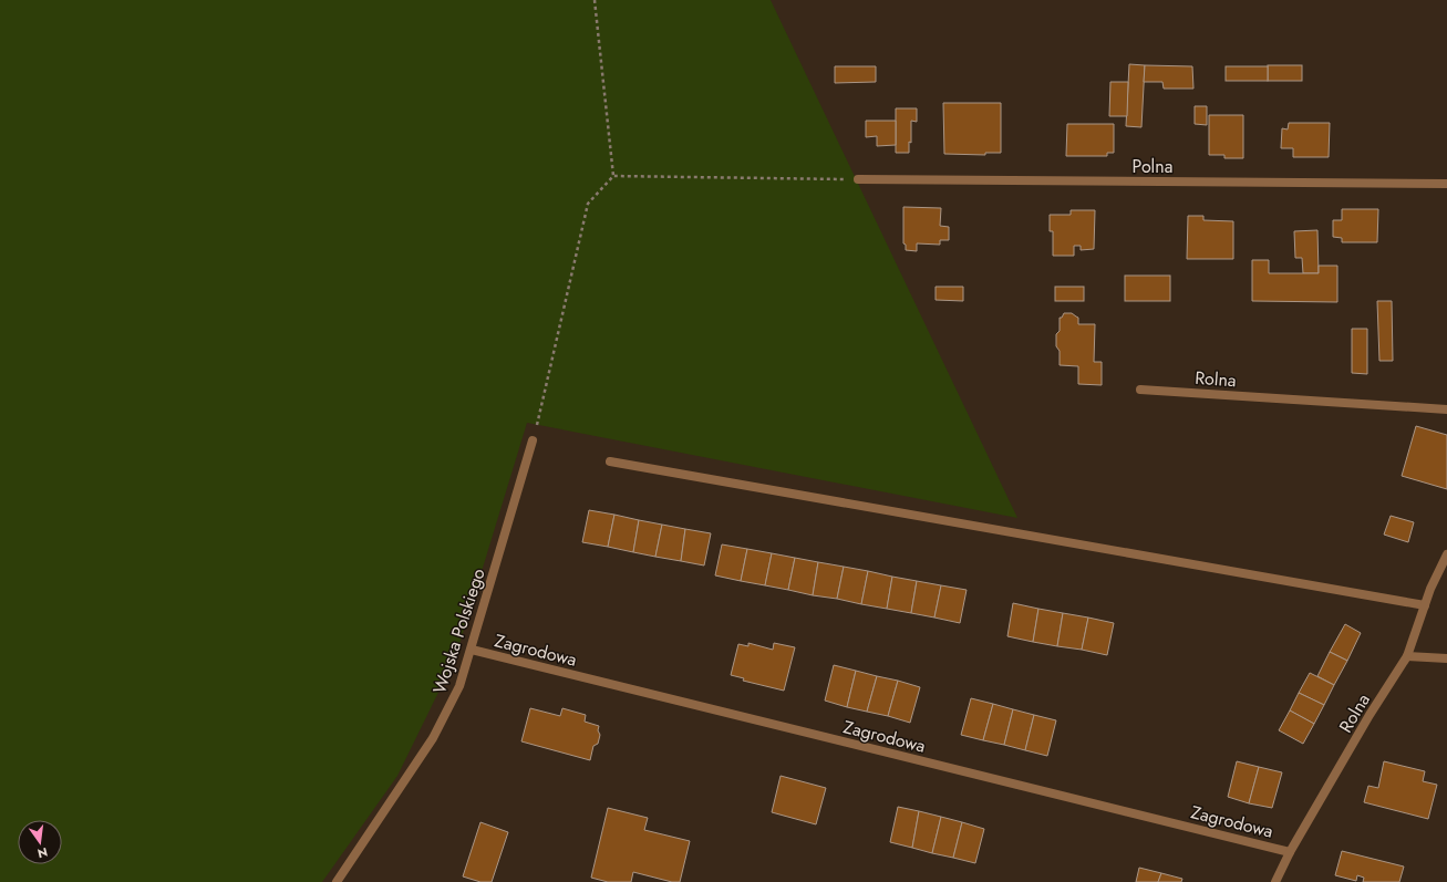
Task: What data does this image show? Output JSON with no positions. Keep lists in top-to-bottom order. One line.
{"streets":{"street":["Polna","Rolna","Wojska Polskiego","Zagrodowa"]},"crossings":[["Rolna","Zagrodowa"],["Wojska Polskiego","Zagrodowa"]],"north":"bottom"}
